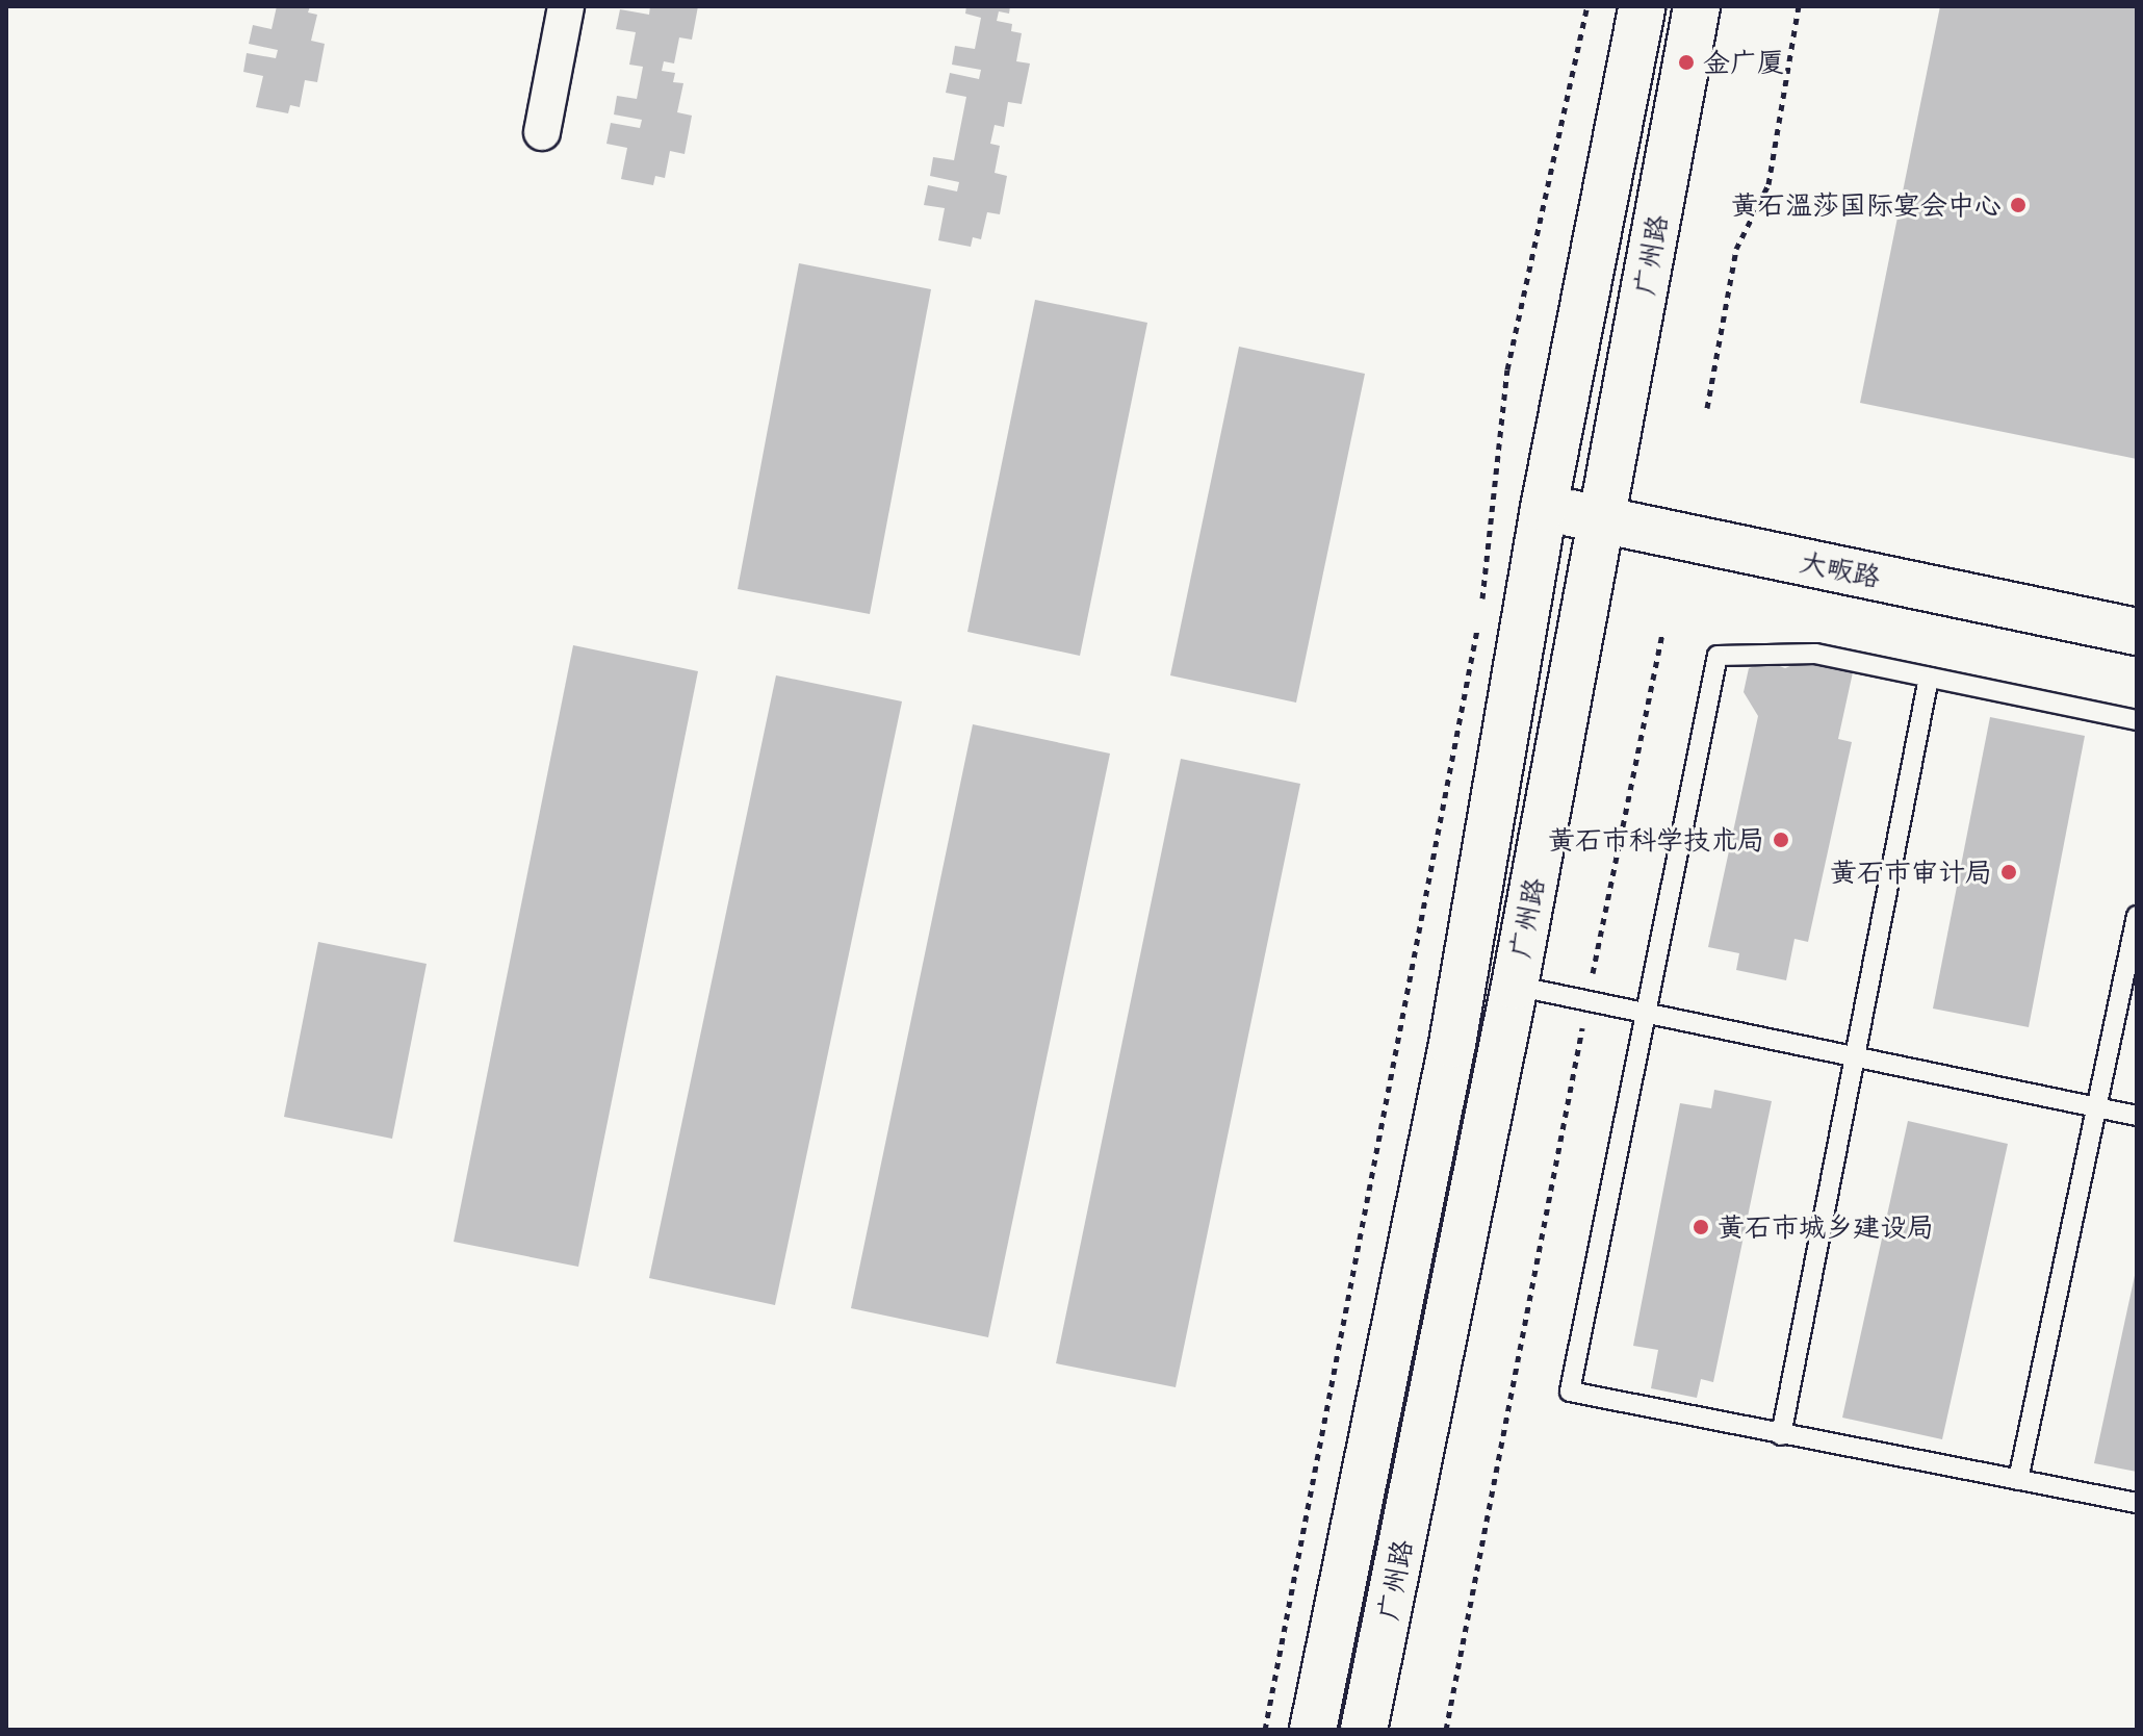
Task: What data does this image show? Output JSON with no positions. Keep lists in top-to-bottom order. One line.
{"streets":{"main road":["广州路","大畈路"]},"crossings":[["广州路","大畈路"]],"places":["金广厦","黄石温莎国际宴会中心","黄石市科学技术局","黄石市审计局","黄石市城乡建设局"]}
